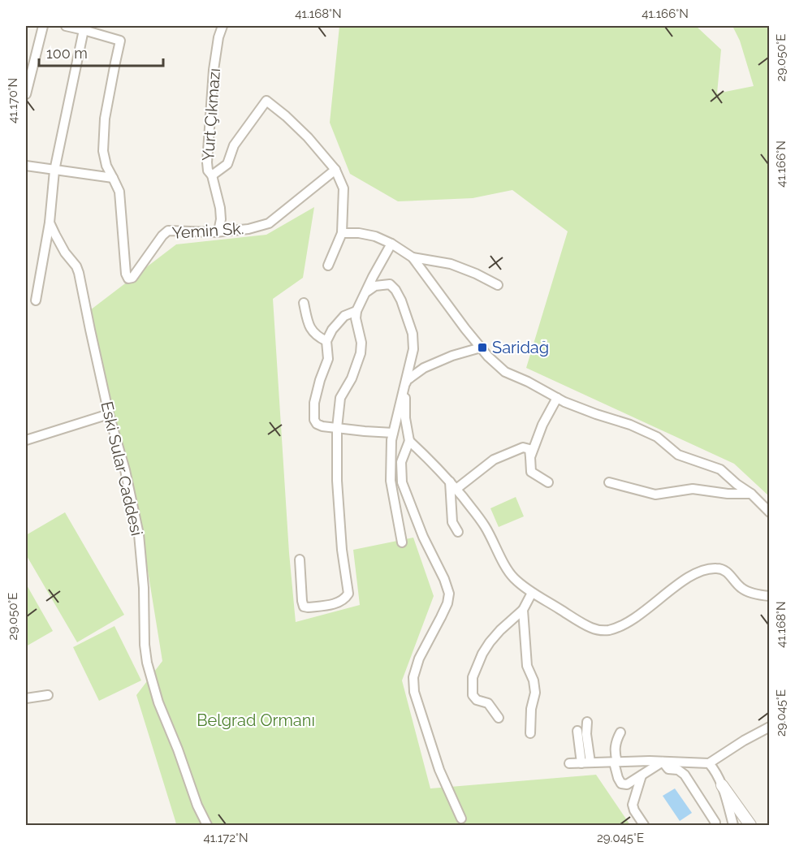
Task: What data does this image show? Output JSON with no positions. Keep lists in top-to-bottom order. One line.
{"streets":{"street":["Yurt Çıkmazı","Yemin Sk.","Eski Sular Caddesi"]},"crossings":[["Yurt Çıkmazı","Yemin Sk."]],"parks":["Belgrad Ormanı"],"places":{"transit":["Saridağ"]},"scale_bar":"100 m","coordinates":["41.168°N","41.166°N","29.050°E","41.170°N","29.045°E","41.172°N"]}
